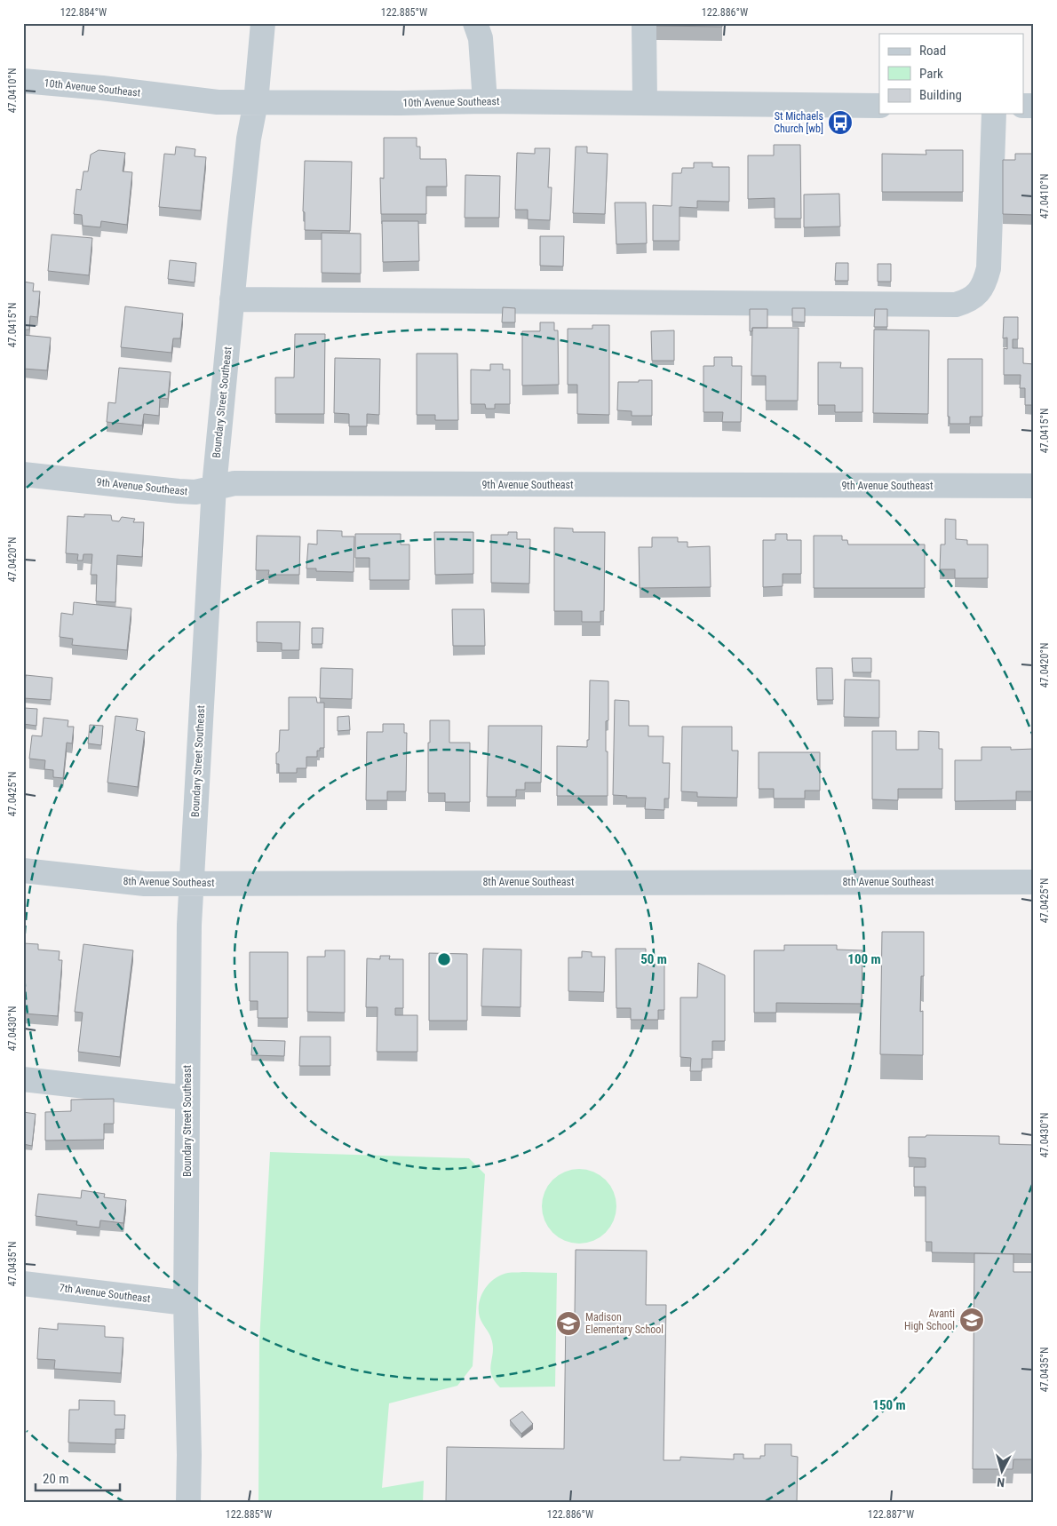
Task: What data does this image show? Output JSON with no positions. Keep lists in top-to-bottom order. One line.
{"streets":{"street":["10th Avenue Southeast","Boundary Street Southeast","9th Avenue Southeast","8th Avenue Southeast","7th Avenue Southeast"]},"crossings":[["10th Avenue Southeast","Boundary Street Southeast"],["Boundary Street Southeast","9th Avenue Southeast"],["Boundary Street Southeast","8th Avenue Southeast"],["Boundary Street Southeast","7th Avenue Southeast"]],"places":{"bus stop":["St Michaels Church [wb]"],"school or university":["Avanti High School","Madison Elementary School"]},"legend":["Road","Park","Building"],"scale_bar":"20 m","north":"bottom","coordinates":["122.884°W","122.885°W","122.886°W","47.0410°N","47.0415°N","47.0420°N","47.0425°N","47.0430°N","47.0435°N","122.887°W"],"rings":["50 m","100 m","150 m"]}
